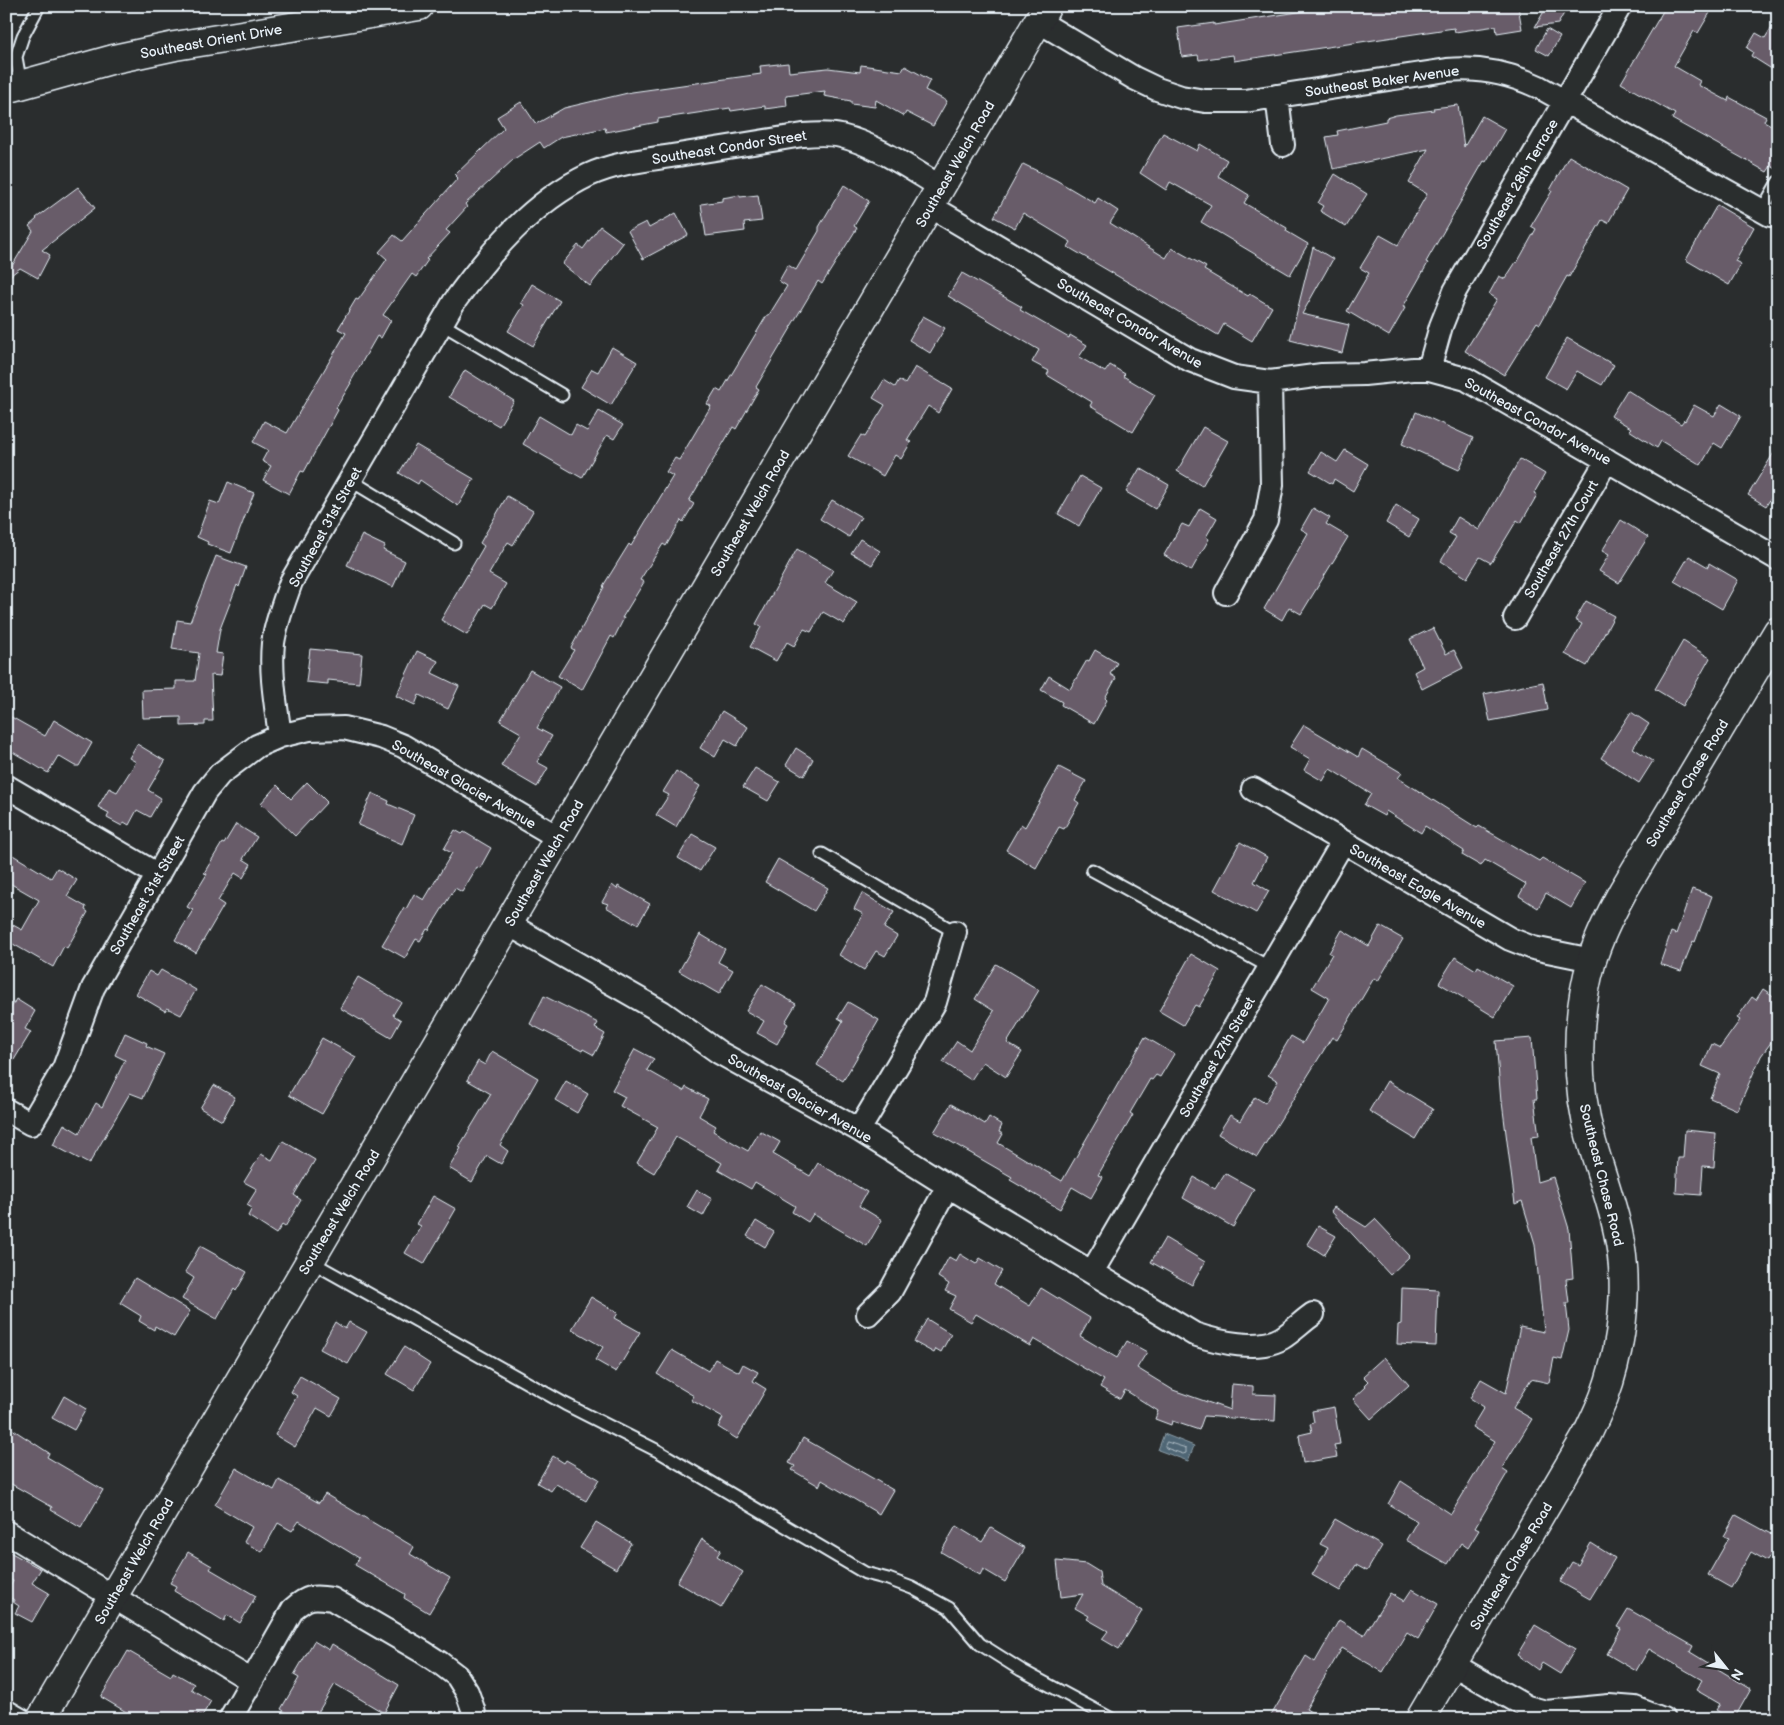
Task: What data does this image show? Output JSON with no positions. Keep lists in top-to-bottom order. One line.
{"streets":{"street":["Southeast Orient Drive","Southeast Baker Avenue","Southeast Condor Street","Southeast Welch Road","Southeast 28th Terrace","Southeast Condor Avenue","Southeast 31st Street","Southeast 27th Court","Southeast Chase Road","Southeast Glacier Avenue","Southeast Eagle Avenue","Southeast 27th Street"]},"crossings":[["Southeast Baker Avenue","Southeast Welch Road"],["Southeast Baker Avenue","Southeast 28th Terrace"],["Southeast Condor Street","Southeast Welch Road"],["Southeast Condor Street","Southeast Condor Avenue"],["Southeast Condor Street","Southeast 31st Street"],["Southeast Welch Road","Southeast Condor Avenue"],["Southeast Welch Road","Southeast Glacier Avenue"],["Southeast 28th Terrace","Southeast Condor Avenue"],["Southeast Condor Avenue","Southeast 27th Court"],["Southeast 31st Street","Southeast Glacier Avenue"],["Southeast Chase Road","Southeast Eagle Avenue"],["Southeast Glacier Avenue","Southeast 27th Street"],["Southeast Eagle Avenue","Southeast 27th Street"]],"north":"bottom right"}
